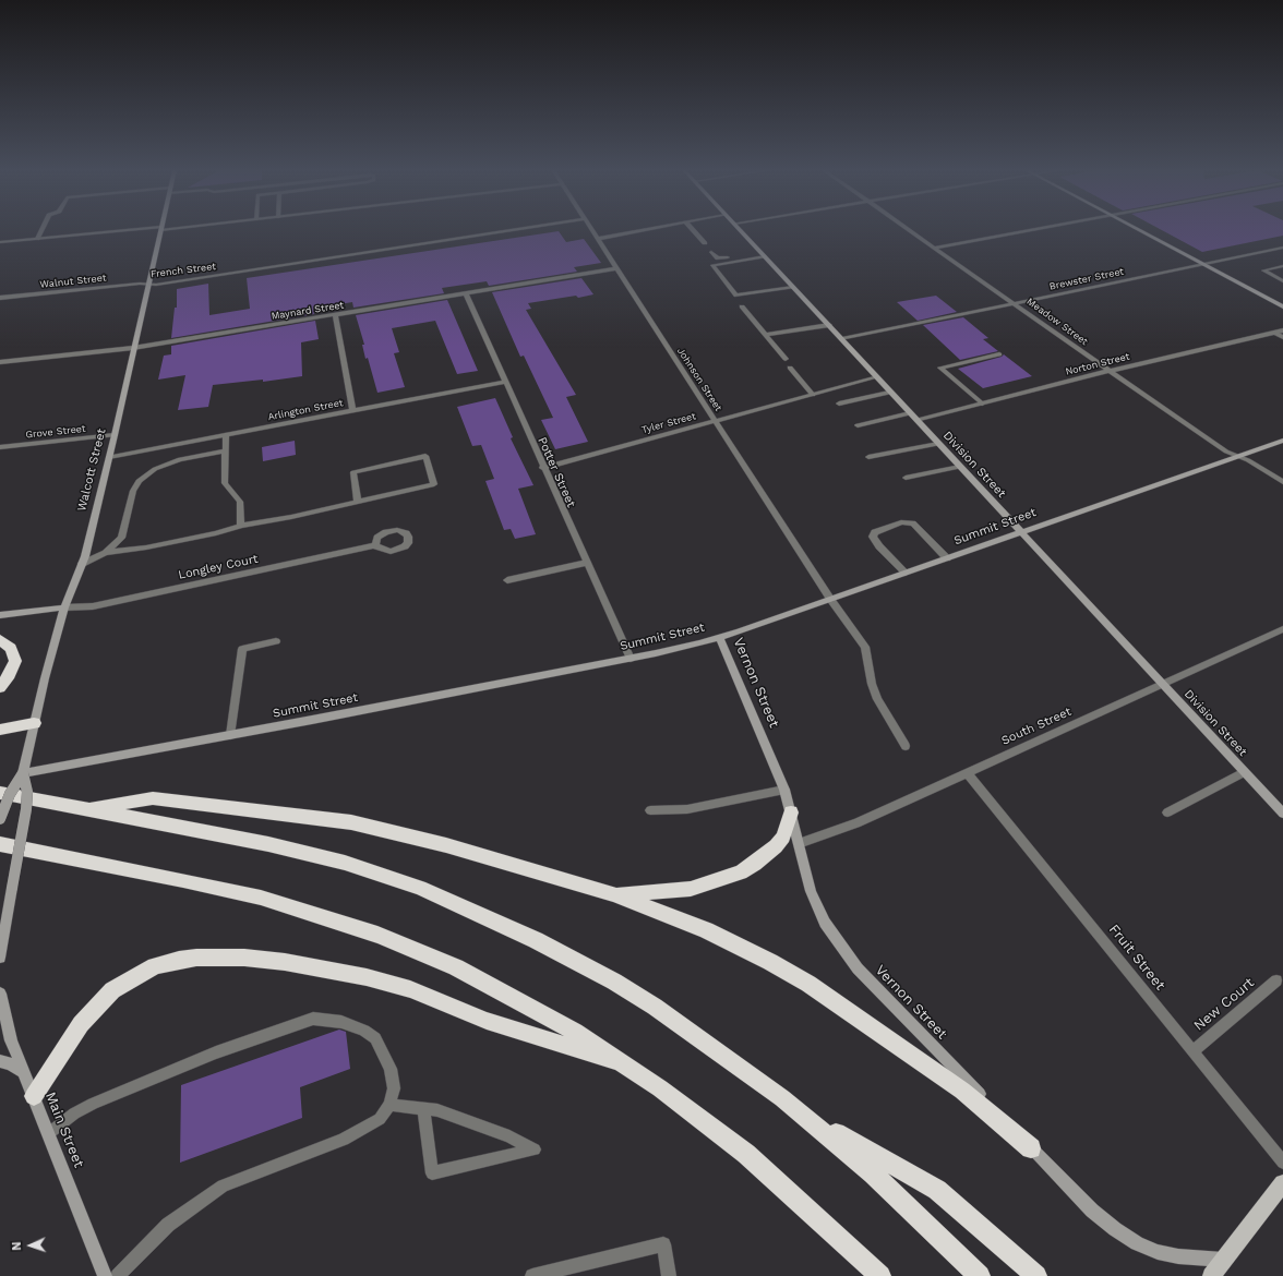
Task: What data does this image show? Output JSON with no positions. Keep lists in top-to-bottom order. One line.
{"streets":{"main road":["Division Street","Walcott Street","Summit Street","Vernon Street","Main Street"],"street":["French Street","Brewster Street","Walnut Street","Maynard Street","Meadow Street","Norton Street","Johnson Street","Arlington Street","Tyler Street","Grove Street","Potter Street","Longley Court","South Street","Fruit Street","New Court"]},"crossings":[["French Street","Walnut Street"],["French Street","Walcott Street"],["Brewster Street","Meadow Street"],["Brewster Street","Division Street"],["Walnut Street","Walcott Street"],["Maynard Street","Johnson Street"],["Maynard Street","Walcott Street"],["Maynard Street","Potter Street"],["Meadow Street","Norton Street"],["Meadow Street","Summit Street"],["Norton Street","Division Street"],["Johnson Street","Tyler Street"],["Johnson Street","Summit Street"],["Arlington Street","Walcott Street"],["Arlington Street","Potter Street"],["Tyler Street","Division Street"],["Tyler Street","Potter Street"],["Grove Street","Walcott Street"],["Division Street","Summit Street"],["Division Street","South Street"],["Walcott Street","Summit Street"],["Walcott Street","Longley Court"],["Potter Street","Summit Street"],["Summit Street","Vernon Street"],["Vernon Street","South Street"],["South Street","Fruit Street"],["Fruit Street","New Court"]],"north":"left"}
